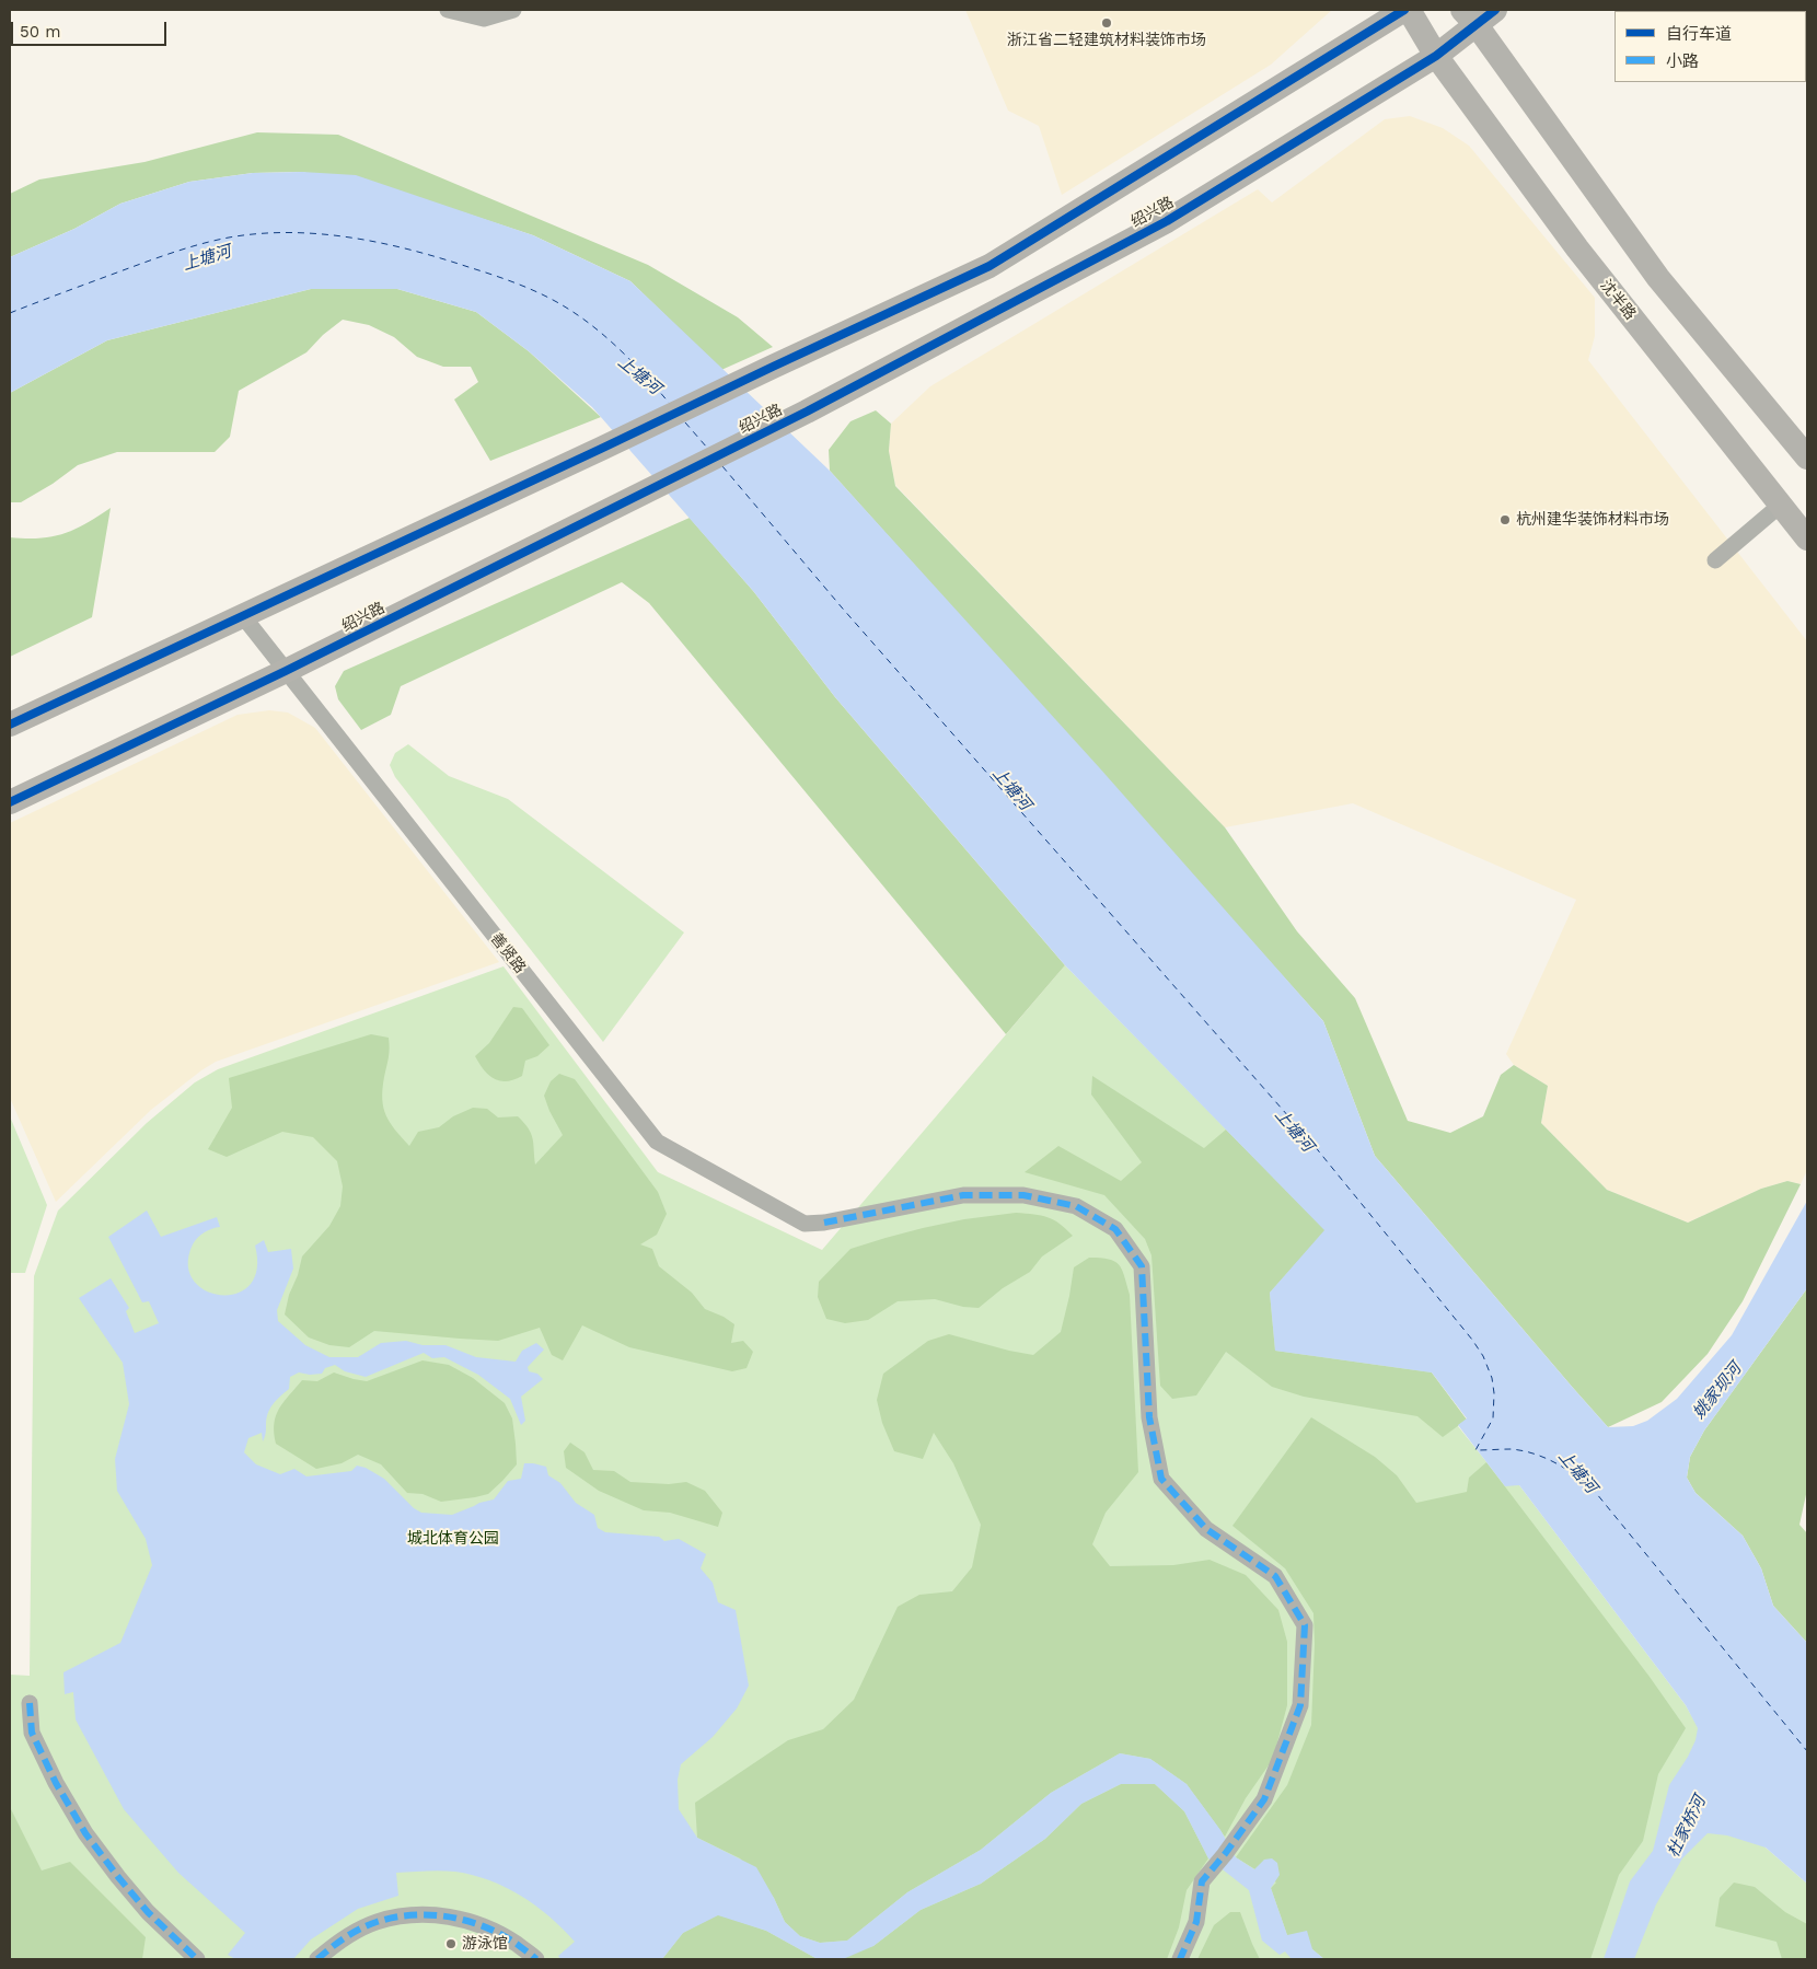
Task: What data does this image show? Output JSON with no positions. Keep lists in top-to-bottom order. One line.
{"streets":{"main road":["绍兴路","沈半路"],"street":["善贤路"]},"crossings":[["绍兴路","沈半路"],["绍兴路","善贤路"]],"water":["上塘河","姚家坝河","杜家桥河"],"parks":["城北体育公园"],"places":["浙江省二轻建筑材料装饰市场","杭州建华装饰材料市场","游泳馆"],"legend":["自行车道","小路"],"scale_bar":"50 m"}
